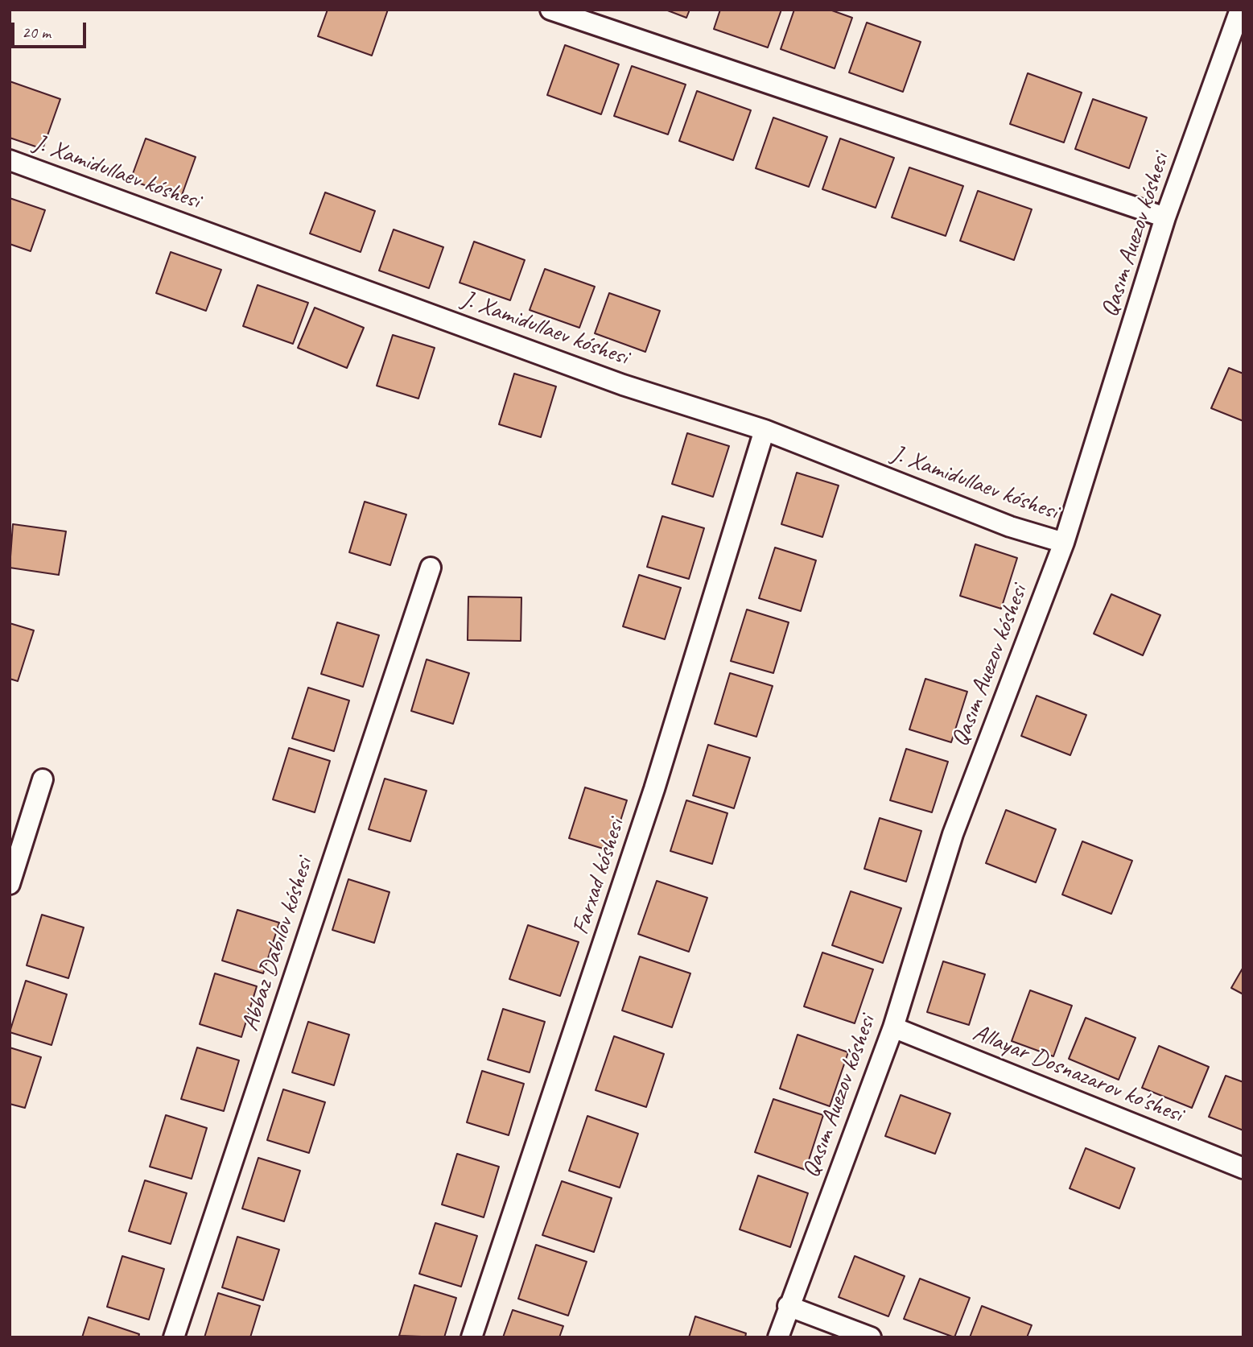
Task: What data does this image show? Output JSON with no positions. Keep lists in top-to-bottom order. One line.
{"streets":{"street":["J. Xamidullaev kóshesi","Qasım Auezov kóshesi","Farxad kóshesi","Abbaz Dabılov kóshesi","Allayar Dosnazarov ko'shesi"]},"crossings":[["J. Xamidullaev kóshesi","Qasım Auezov kóshesi"],["J. Xamidullaev kóshesi","Farxad kóshesi"],["Qasım Auezov kóshesi","Allayar Dosnazarov ko'shesi"]],"scale_bar":"20 m"}
